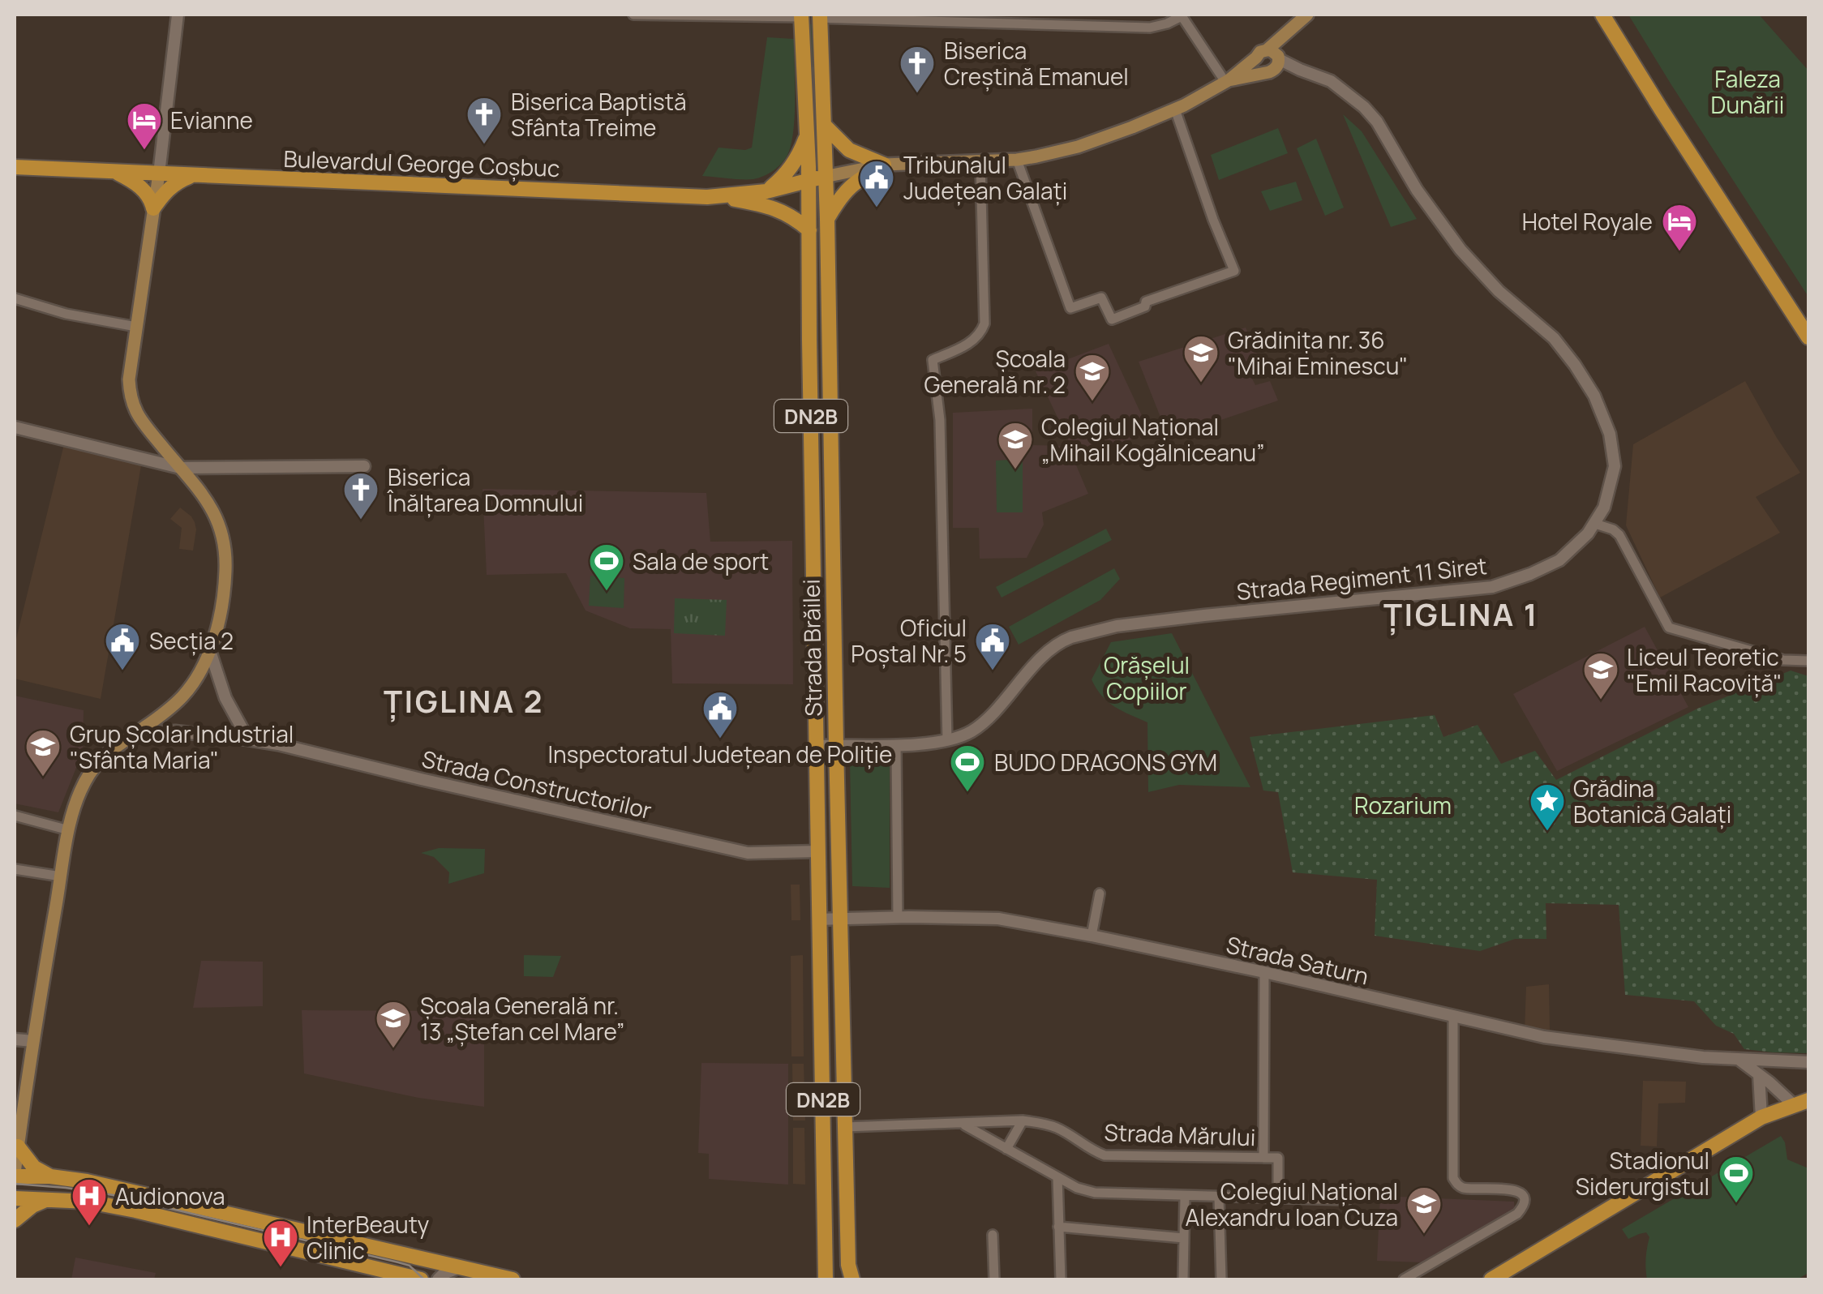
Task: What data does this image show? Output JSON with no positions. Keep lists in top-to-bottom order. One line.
{"streets":{"main road":["Bulevardul George Coșbuc","DN2B","Strada Brăilei"],"street":["Strada Regiment 11 Siret","Strada Constructorilor","Strada Saturn","Strada Mărului"]},"crossings":[["Bulevardul George Coșbuc","Strada Brăilei"],["Strada Regiment 11 Siret","Strada Brăilei"],["Strada Brăilei","Strada Constructorilor"],["Strada Brăilei","Strada Saturn"],["Strada Brăilei","Strada Mărului"]],"districts":["ȚIGLINA 1","ȚIGLINA 2"],"parks":["Faleza Dunării","Orășelul Copiilor","Rozarium"],"places":{"church":["Biserica Creștină Emanuel","Biserica Baptistă Sfânta Treime","Biserica Înălțarea Domnului"],"hotel":["Evianne","Hotel Royale"],"public building":["Tribunalul Județean Galați","Secția 2","Oficiul Poștal Nr. 5","Inspectoratul Județean de Poliție"],"school or university":["Grădinița nr. 36 \"Mihai Eminescu\"","Școala Generală nr. 2","Colegiul Național „Mihail Kogălniceanu”","Liceul Teoretic \"Emil Racoviță\"","Grup Școlar Industrial \"Sfânta Maria\"","Școala Generală nr. 13 „Ștefan cel Mare”","Colegiul Național Alexandru Ioan Cuza"],"sports":["Sala de sport","BUDO DRAGONS GYM","Stadionul Siderurgistul"],"place":["Grădina Botanică Galați"],"hospital":["Audionova","InterBeauty Clinic"]}}
